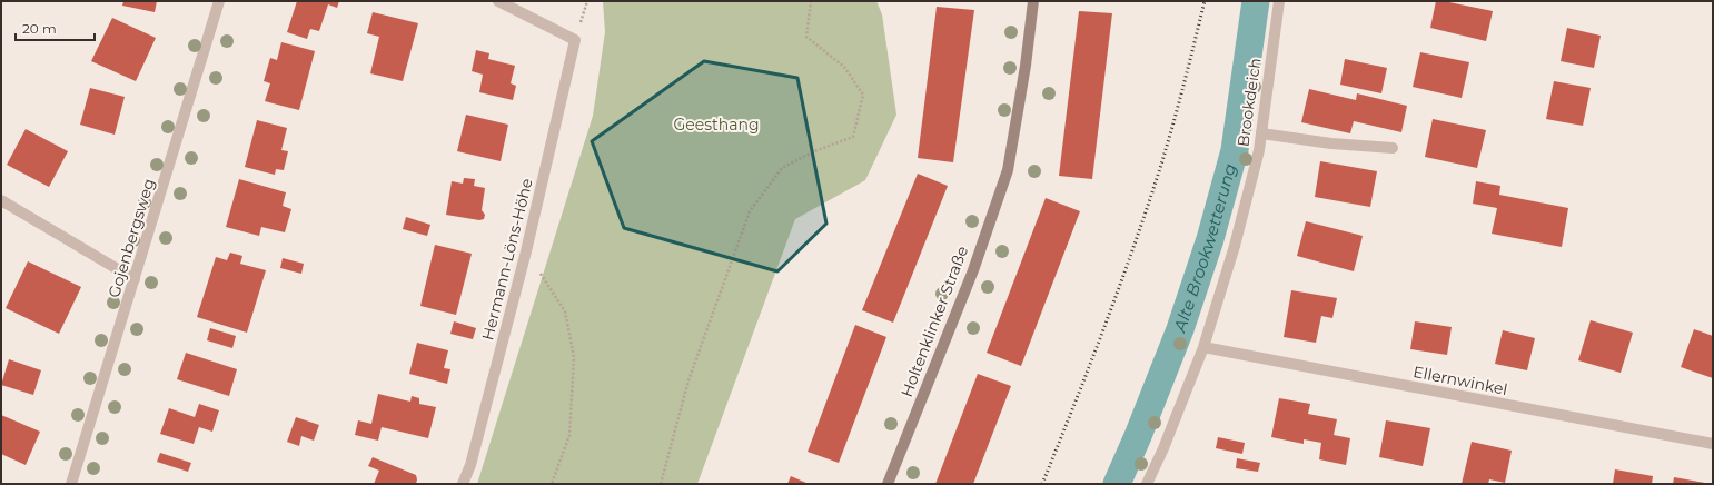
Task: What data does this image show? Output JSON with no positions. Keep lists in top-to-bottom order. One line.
{"streets":{"main road":["Holtenklinker Straße"],"street":["Brookdeich","Gojenbergsweg","Hermann-Löns-Höhe","Ellernwinkel"]},"crossings":[["Brookdeich","Ellernwinkel"]],"water":["Alte Brookwetterung"],"parks":["Geesthang"],"scale_bar":"20 m"}
